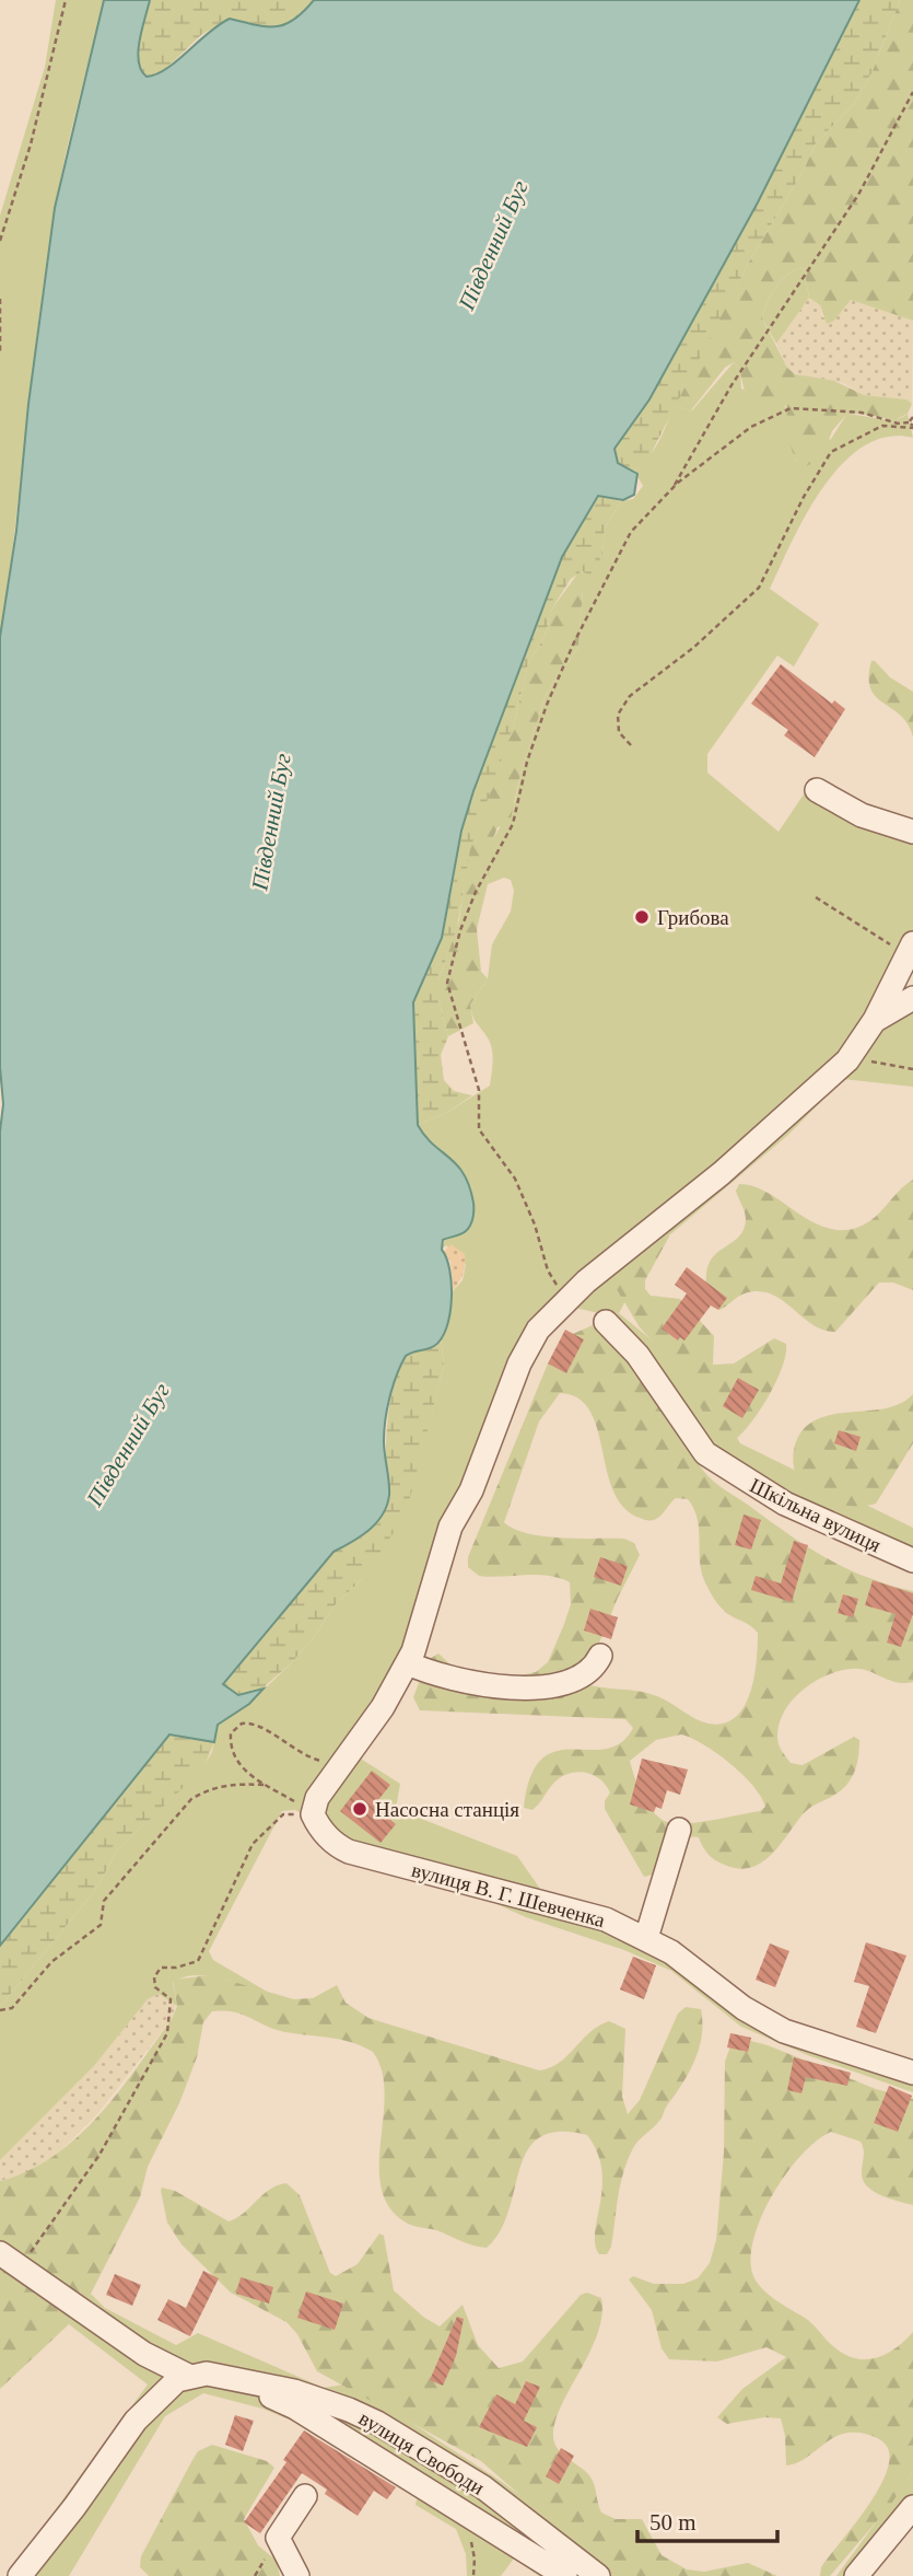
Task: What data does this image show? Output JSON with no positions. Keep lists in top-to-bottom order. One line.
{"streets":{"street":["Шкільна вулиця","вулиця В. Г. Шевченка","вулиця Свободи"]},"water":["Південний Буг"],"places":["Грибова","Насосна станція"],"scale_bar":"50 m"}
